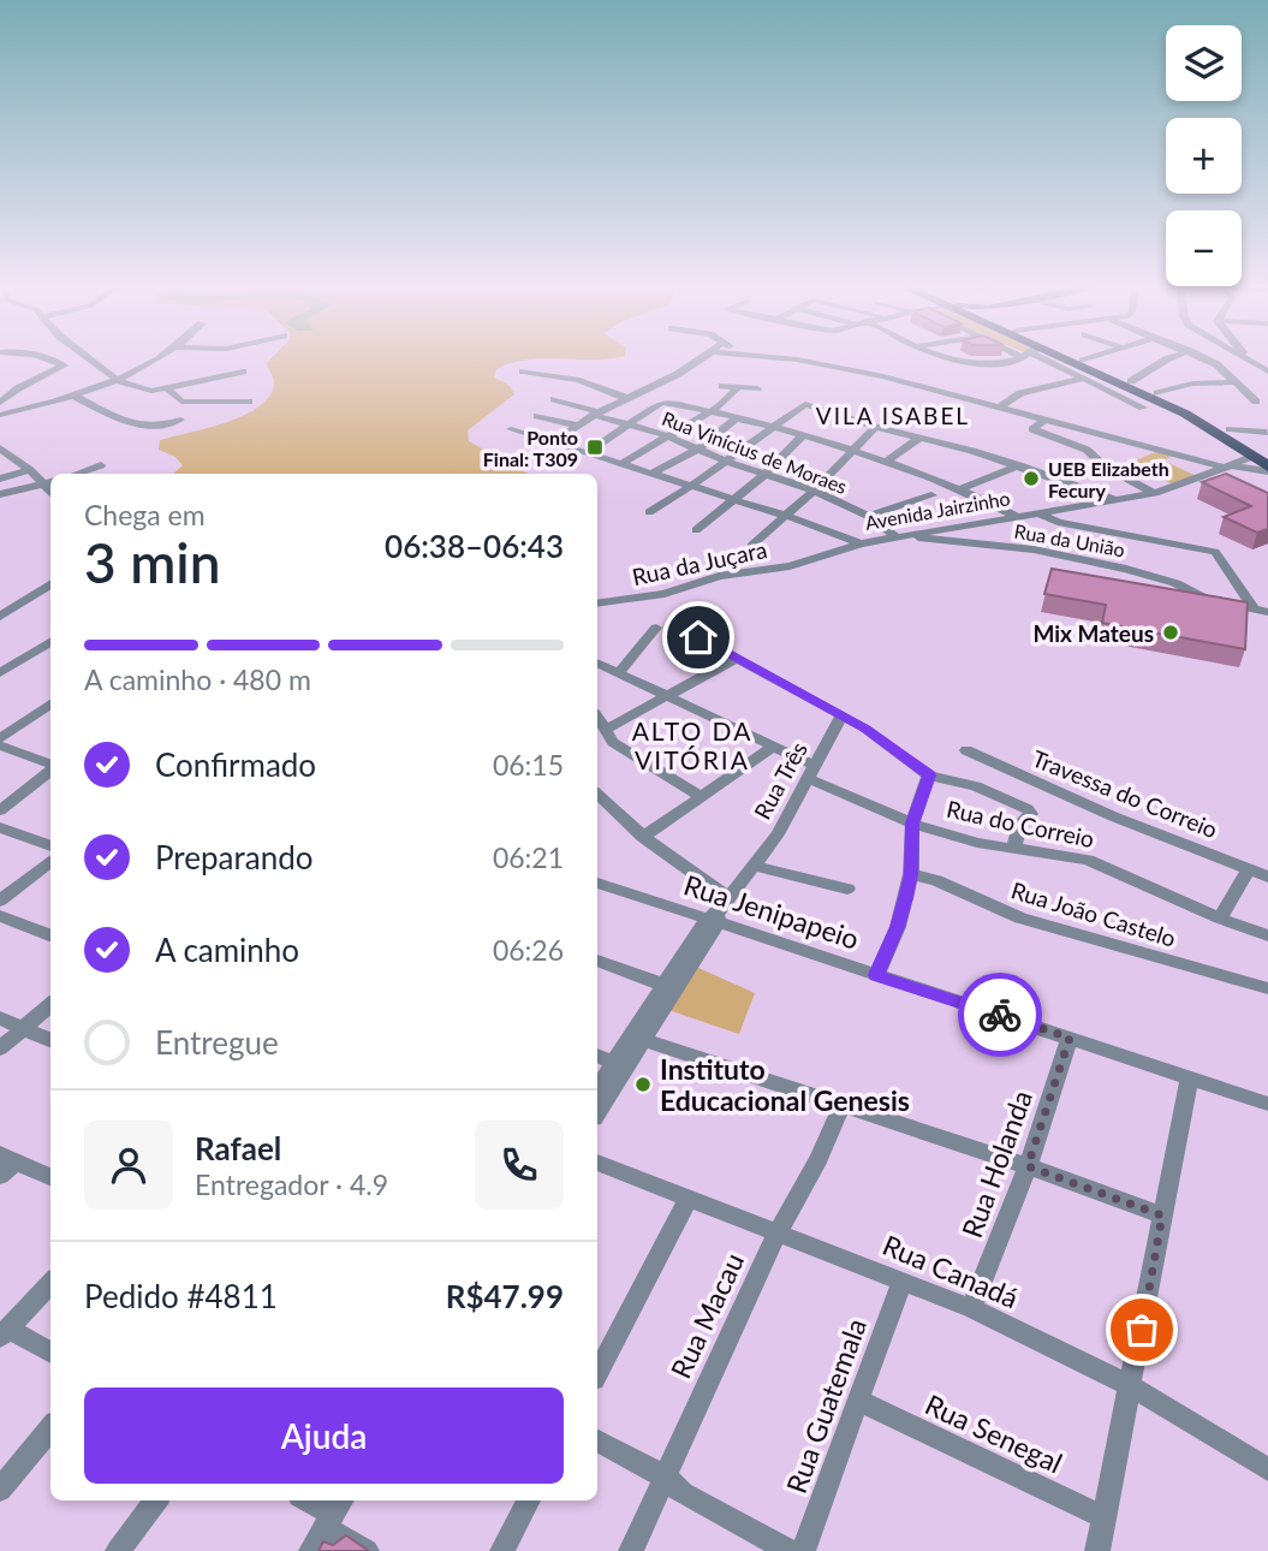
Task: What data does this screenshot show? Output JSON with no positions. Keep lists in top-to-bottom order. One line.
{"streets":{"street":["Rua Vinícius de Moraes","Avenida Jairzinho","Rua da União","Rua da Juçara","Rua Três","Travessa do Correio","Rua do Correio","Rua Jenipapeio","Rua João Castelo","Rua Holanda","Rua Canadá","Rua Macau","Rua Guatemala","Rua Senegal"]},"crossings":[["Rua Vinícius de Moraes","Avenida Jairzinho"],["Rua Vinícius de Moraes","Rua da União"],["Avenida Jairzinho","Rua da União"],["Avenida Jairzinho","Rua da Juçara"],["Rua Três","Rua do Correio"],["Rua Três","Rua Jenipapeio"],["Rua Jenipapeio","Rua Holanda"],["Rua Holanda","Rua Canadá"],["Rua Canadá","Rua Macau"],["Rua Canadá","Rua Guatemala"],["Rua Guatemala","Rua Senegal"]],"districts":["VILA ISABEL","ALTO DA VITÓRIA"],"places":{"transit":["Ponto Final: T309"],"other":["UEB Elizabeth Fecury","Mix Mateus","Instituto Educacional Genesis"]},"page":{"map_buttons":["+","−"],"heading":["3 min","Chega em","06:38–06:43"],"panel":["Rafael","Entregador · 4.9","Pedido #4811","R$47.99"],"bar":"A caminho · 480 m","list":[["Confirmado","06:15"],["Preparando","06:21"],["A caminho","06:26"],"Entregue"],"buttons":"Ajuda"}}
